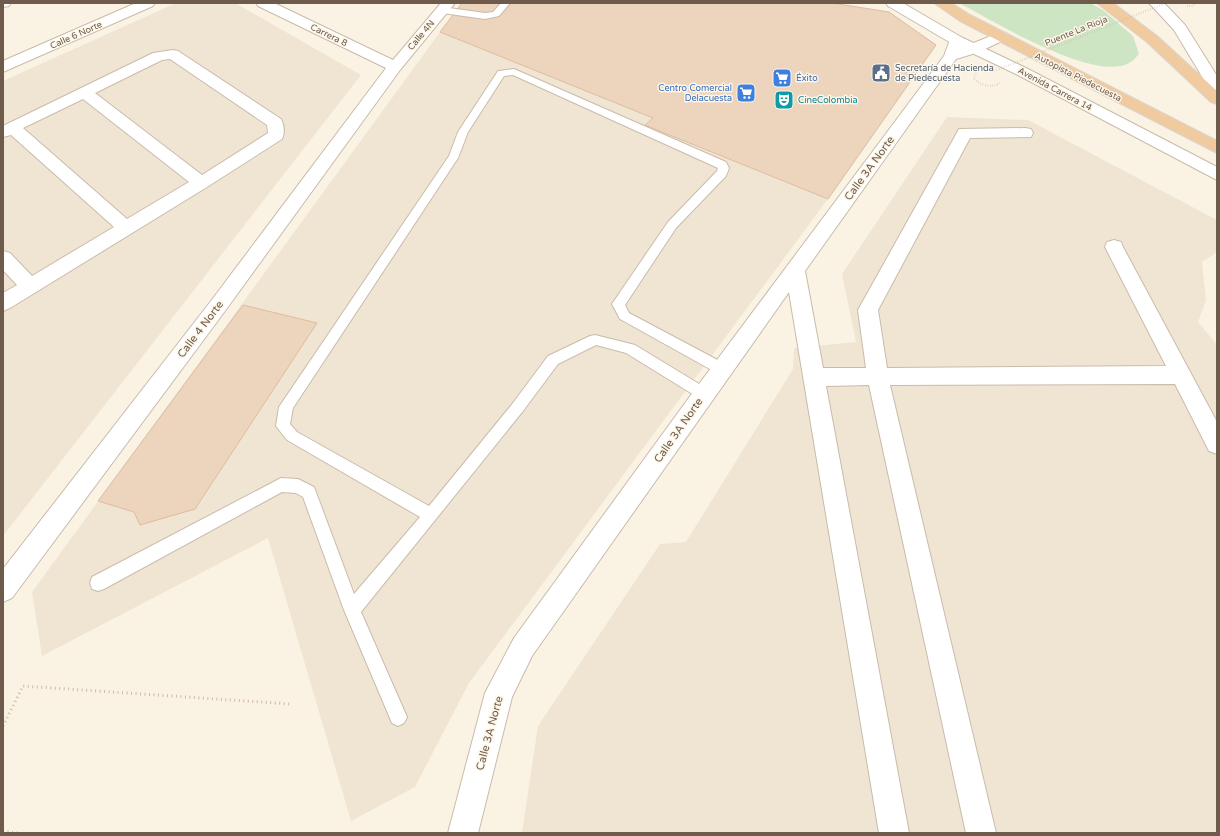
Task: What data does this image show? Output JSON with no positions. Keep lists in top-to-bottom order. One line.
{"streets":{"highway":["Autopista Piedecuesta"],"street":["Calle 6 Norte","Carrera 8","Calle 4N","Avenida Carrera 14","Calle 3A Norte","Calle 4 Norte"],"path":["Puente La Rioja"]},"crossings":[["Carrera 8","Calle 4N"],["Carrera 8","Calle 4 Norte"],["Calle 4N","Calle 4 Norte"]],"places":{"public building":["Secretaría de Hacienda de Piedecuesta"],"supermarket":["Éxito","Centro Comercial Delacuesta"],"theatre":["CineColombia"]}}
